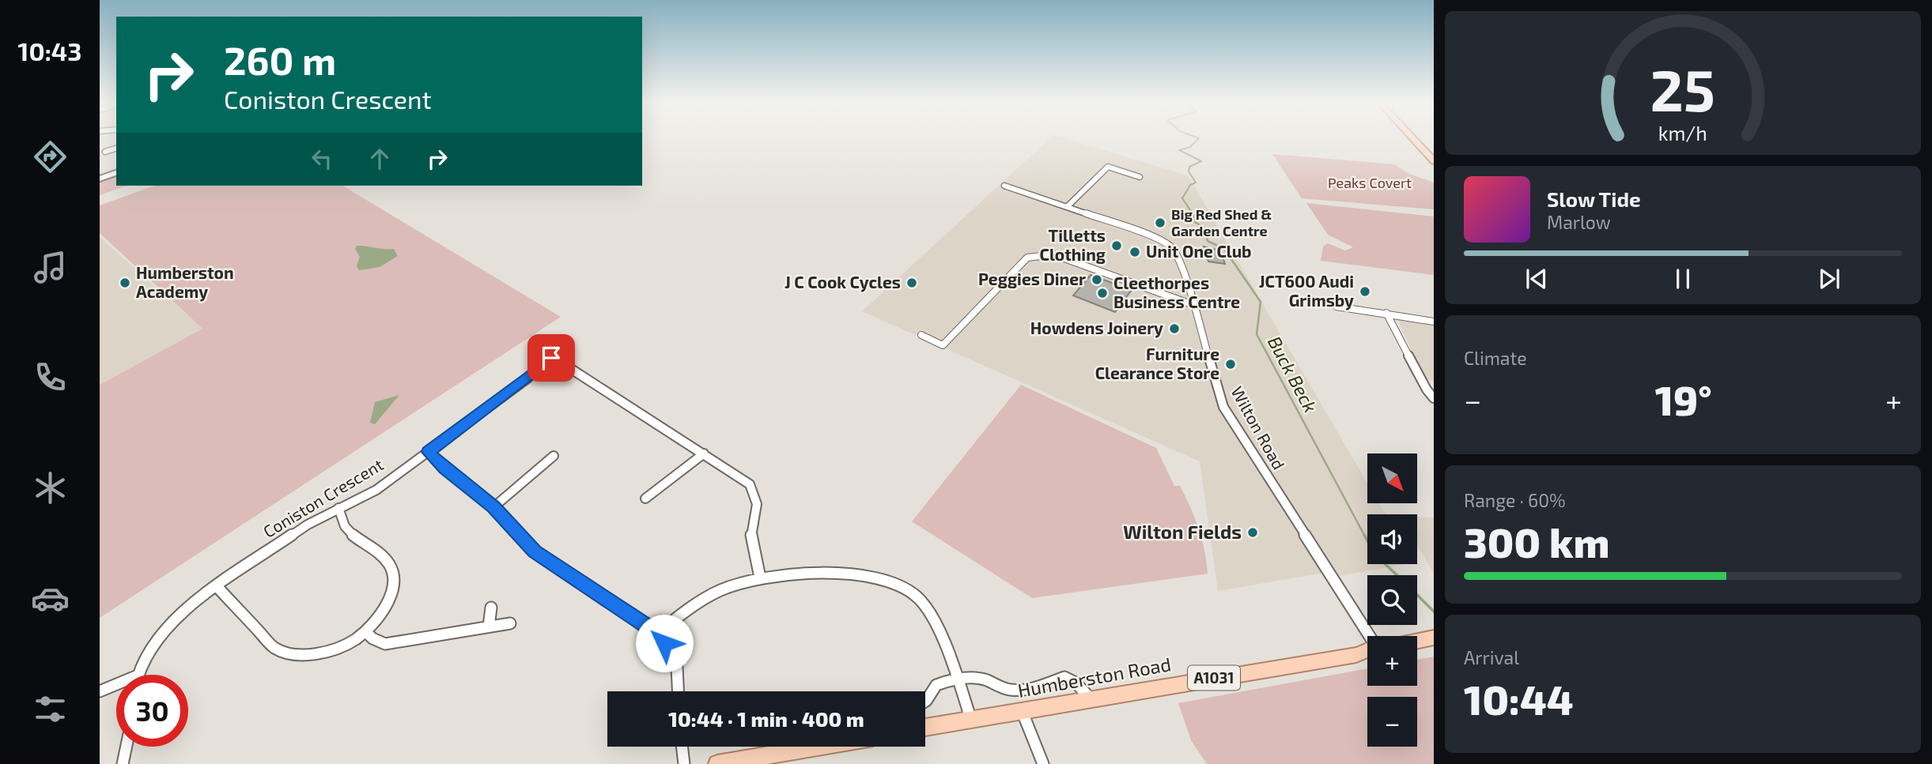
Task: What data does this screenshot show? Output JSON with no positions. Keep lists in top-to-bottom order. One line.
{"streets":{"main road":["Humberston Road","A1031"],"street":["Wilton Road","Coniston Crescent"]},"water":["Buck Beck"],"parks":["Peaks Covert"],"places":["Big Red Shed & Garden Centre","Tilletts Clothing","Unit One Club","Peggies Diner","Humberston Academy","J C Cook Cycles","JCT600 Audi Grimsby","Cleethorpes Business Centre","Howdens Joinery","Furniture Clearance Store","Wilton Fields"],"north":"bottom right","page":{"tabs":"10:43","turn":["260 m","Coniston Crescent"],"song":["Slow Tide","Marlow"],"tile":["Climate",["Range · 60%","300 km"],["Arrival","10:44"]],"heat":["−","19°","+"],"map_buttons":["+","−"],"limit":"30","trip":"10:44 · 1 min · 400 m","gauge":["25","km/h"]}}
